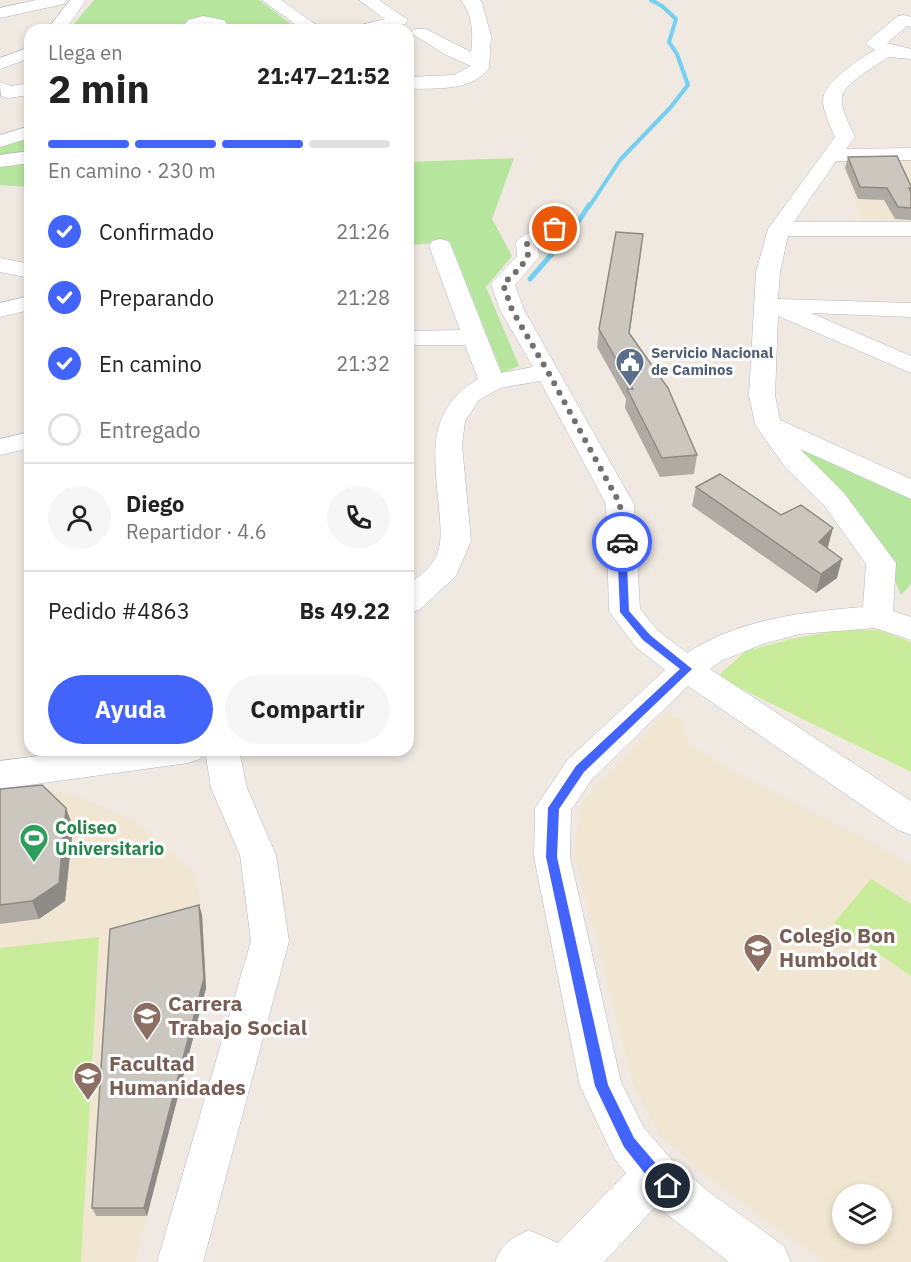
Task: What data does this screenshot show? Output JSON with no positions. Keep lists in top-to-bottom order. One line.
{"places":{"public building":["Servicio Nacional de Caminos"],"sports":["Coliseo Universitario"],"school or university":["Colegio Bon Humboldt","Carrera Trabajo Social","Facultad Humanidades"]},"page":{"heading":["2 min","Llega en","21:47–21:52"],"panel":["Diego","Repartidor · 4.6","Pedido #4863","Bs 49.22"],"bar":"En camino · 230 m","list":[["Confirmado","21:26"],["Preparando","21:28"],["En camino","21:32"],"Entregado"],"buttons":["Ayuda","Compartir"]}}
